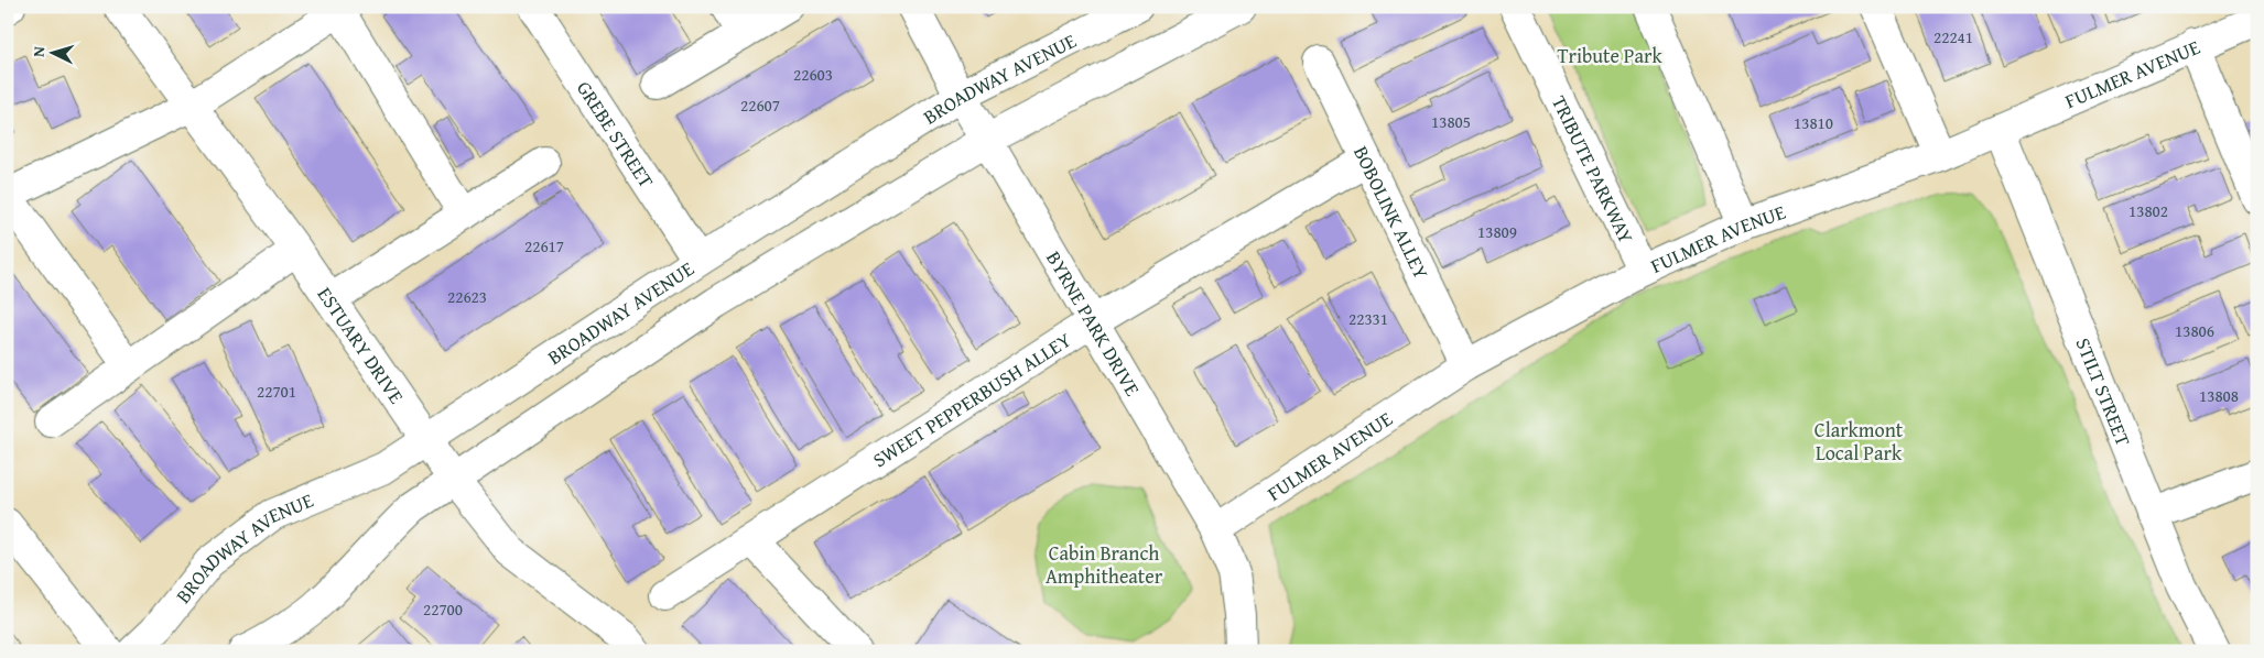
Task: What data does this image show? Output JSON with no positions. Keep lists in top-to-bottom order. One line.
{"streets":{"street":["FULMER AVENUE","BROADWAY AVENUE","GREBE STREET","TRIBUTE PARKWAY","BOBOLINK ALLEY","BYRNE PARK DRIVE","ESTUARY DRIVE","STILT STREET","SWEET PEPPERBUSH ALLEY"]},"crossings":[["FULMER AVENUE","TRIBUTE PARKWAY"],["FULMER AVENUE","BOBOLINK ALLEY"],["FULMER AVENUE","BYRNE PARK DRIVE"],["FULMER AVENUE","STILT STREET"],["BROADWAY AVENUE","GREBE STREET"],["BROADWAY AVENUE","BYRNE PARK DRIVE"],["BROADWAY AVENUE","ESTUARY DRIVE"],["BOBOLINK ALLEY","SWEET PEPPERBUSH ALLEY"],["BYRNE PARK DRIVE","SWEET PEPPERBUSH ALLEY"]],"parks":["Tribute Park","Clarkmont Local Park","Cabin Branch Amphitheater"],"house_numbers":["22241","22603","22607","13805","13810","13802","13809","22617","22623","22331","13806","22701","13808","22700"],"north":"left"}
